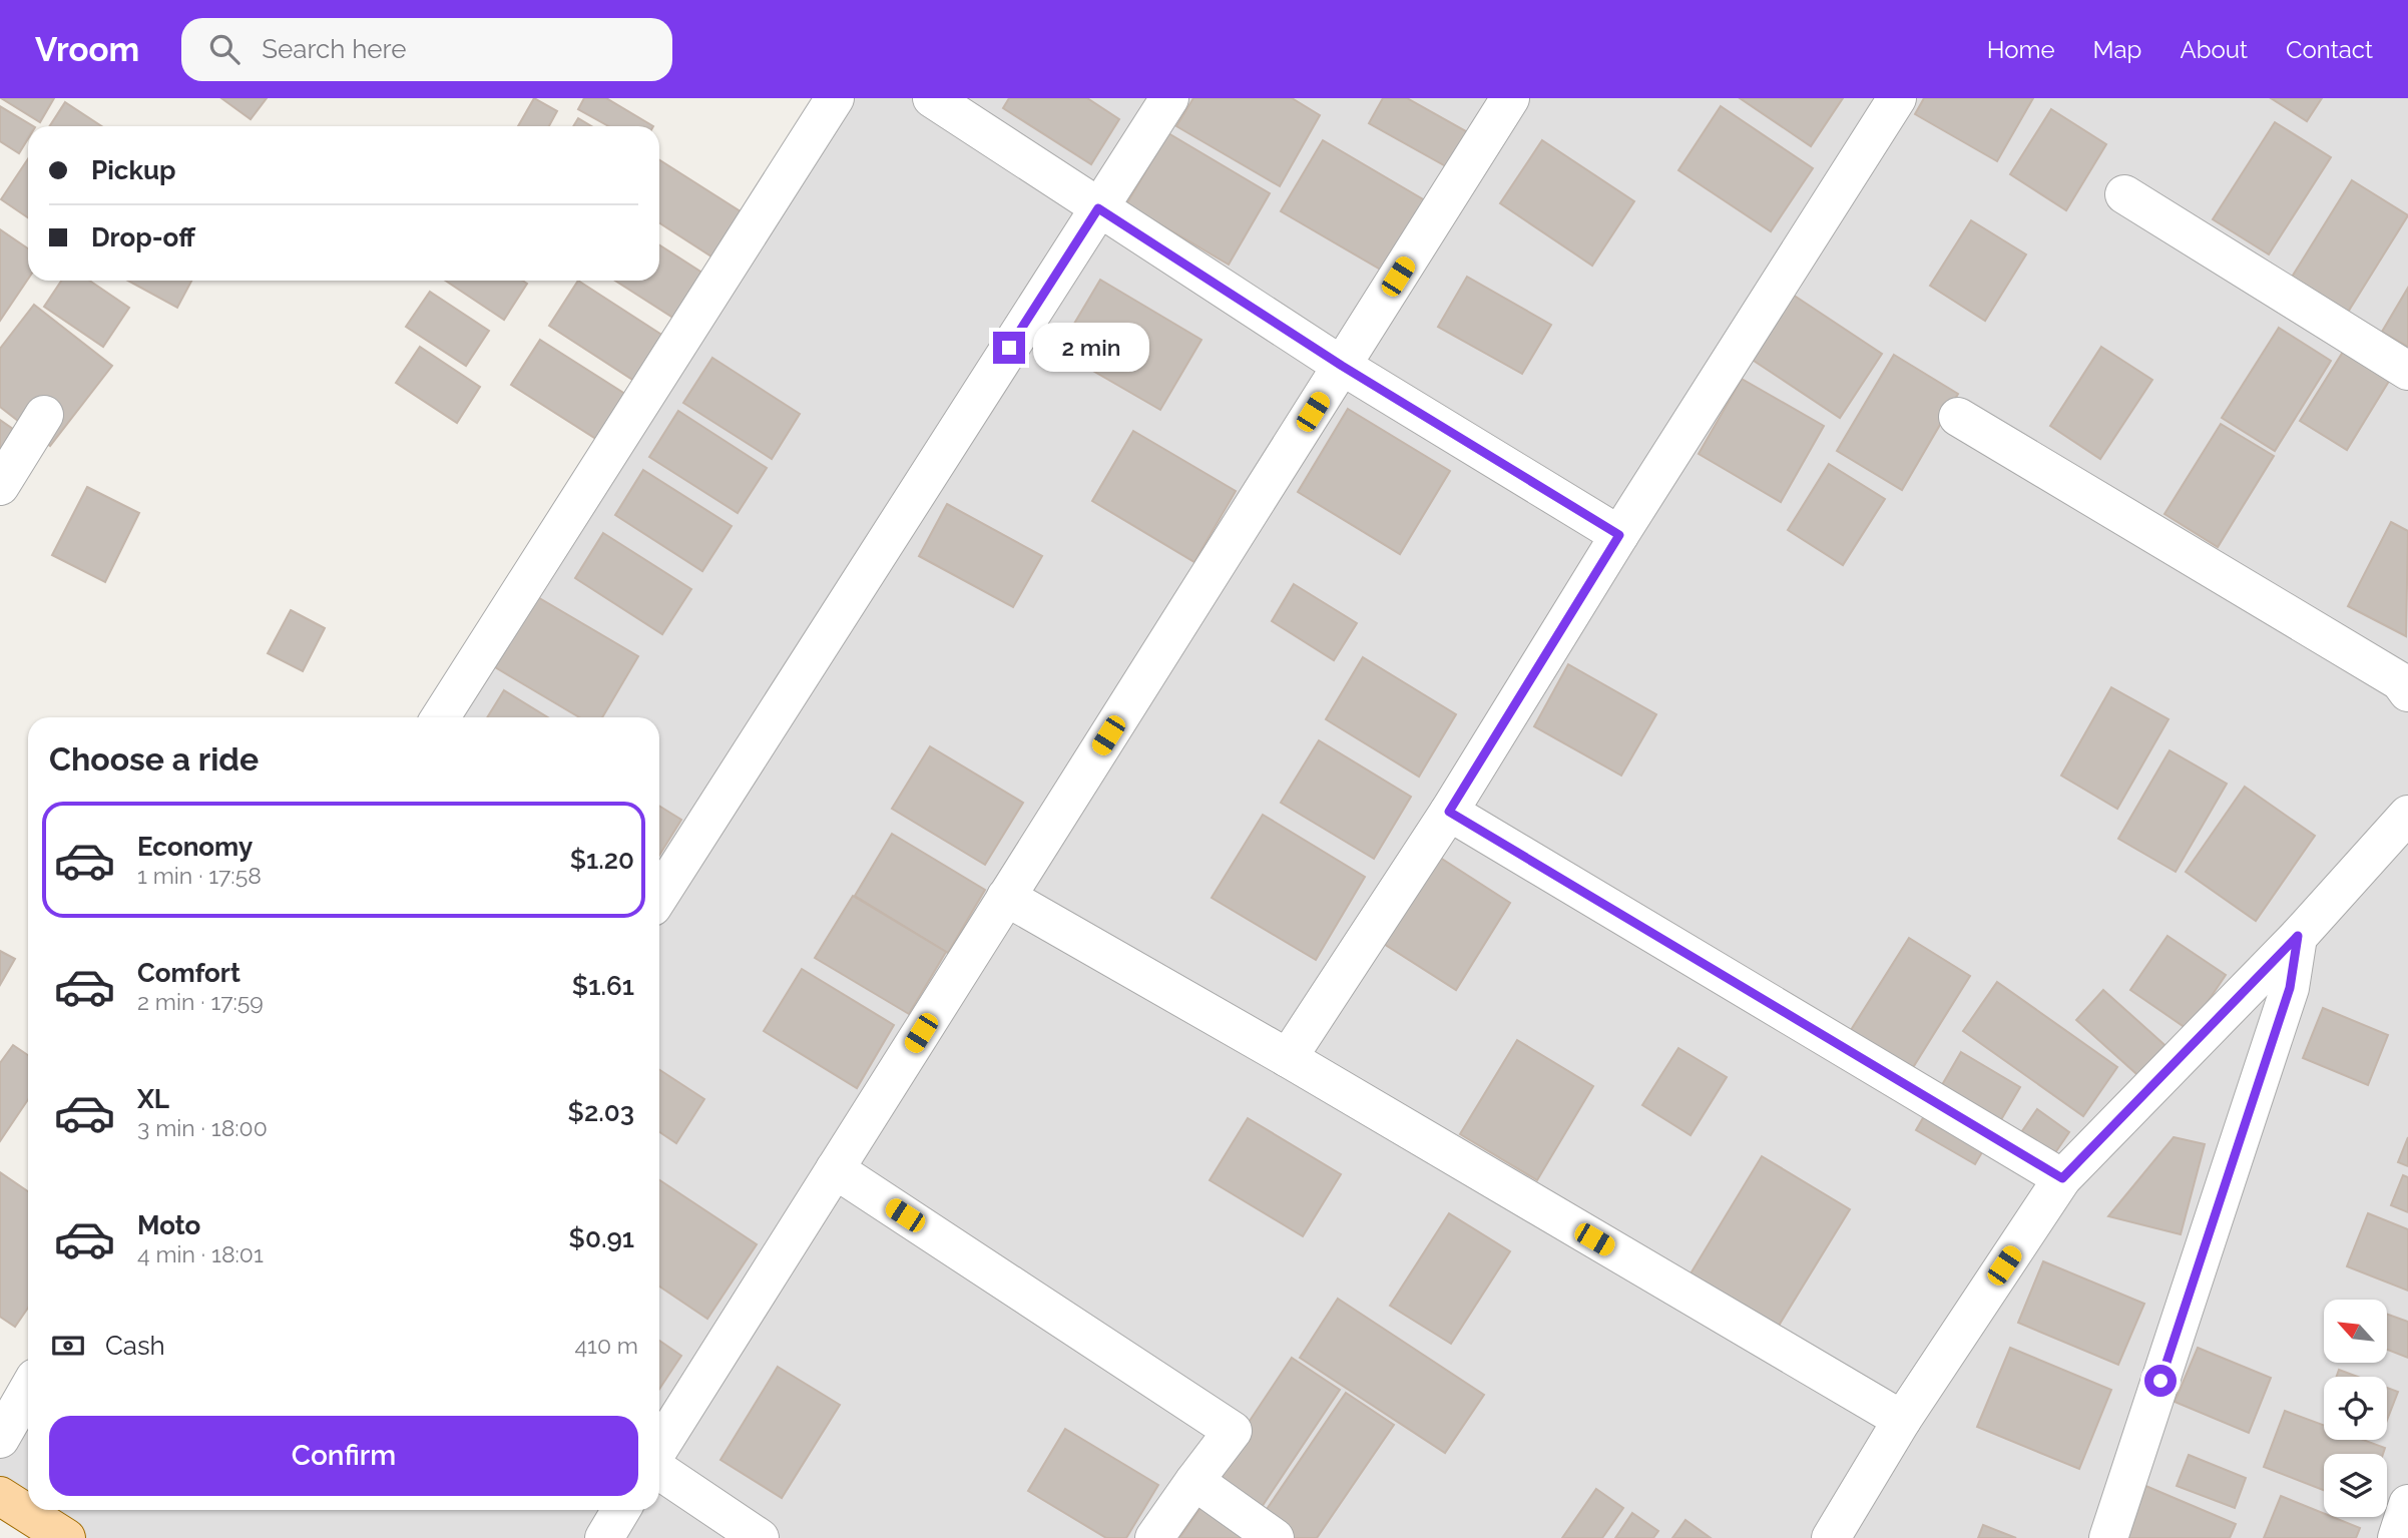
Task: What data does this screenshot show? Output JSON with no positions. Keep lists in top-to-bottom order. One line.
{"north":"top left","page":{"header":"Vroom","search":"Search here","nav":["Home","Map","About","Contact"],"banner":["Pickup","Drop-off"],"bubble":"2 min","heading":"Choose a ride","list":[{"name":"Economy","note":"1 min · 17:58","value":"$1.20"},{"name":"Comfort","note":"2 min · 17:59","value":"$1.61"},{"name":"XL","note":"3 min · 18:00","value":"$2.03"},{"name":"Moto","note":"4 min · 18:01","value":"$0.91"}],"pay":["Cash","410 m"],"buttons":"Confirm"}}
